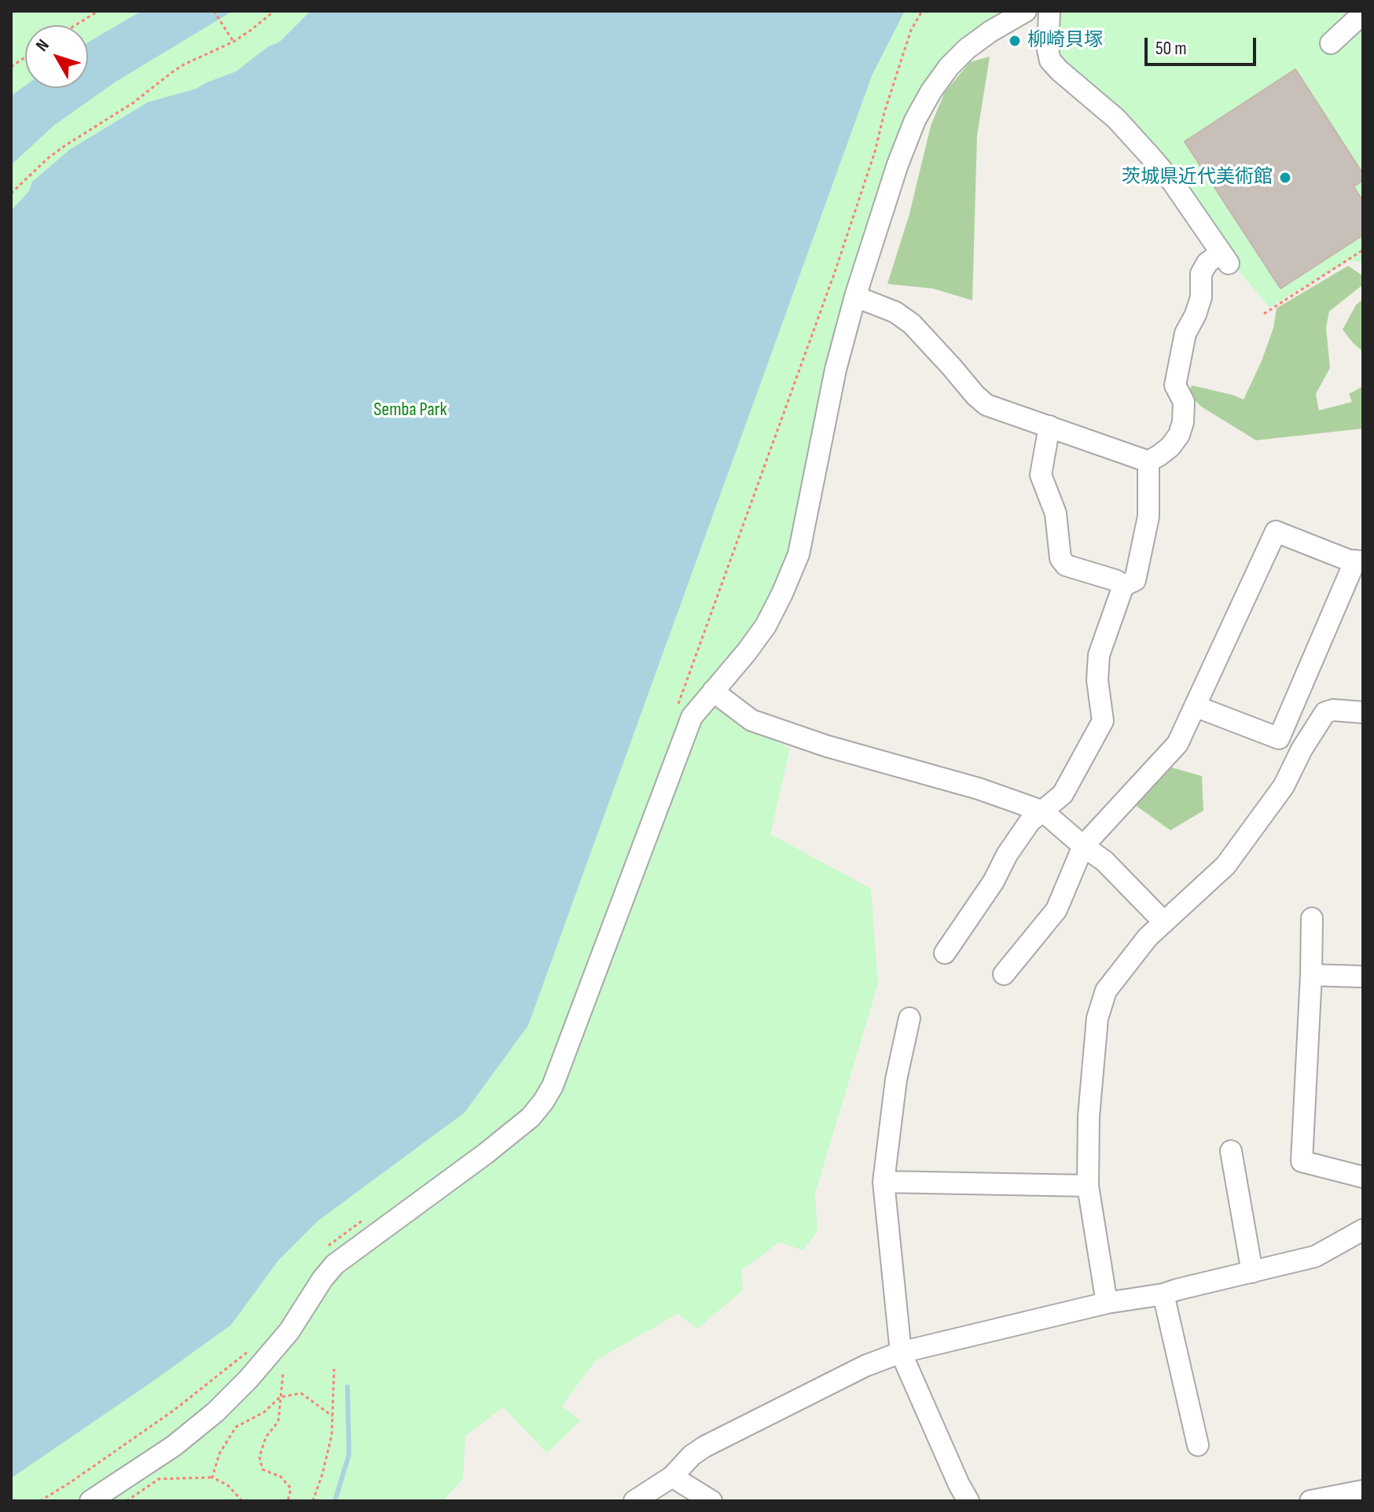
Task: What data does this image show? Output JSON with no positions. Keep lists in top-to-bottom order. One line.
{"parks":["Semba Park"],"places":["柳崎貝塚","茨城県近代美術館"],"scale_bar":"50 m","north":"top left"}
